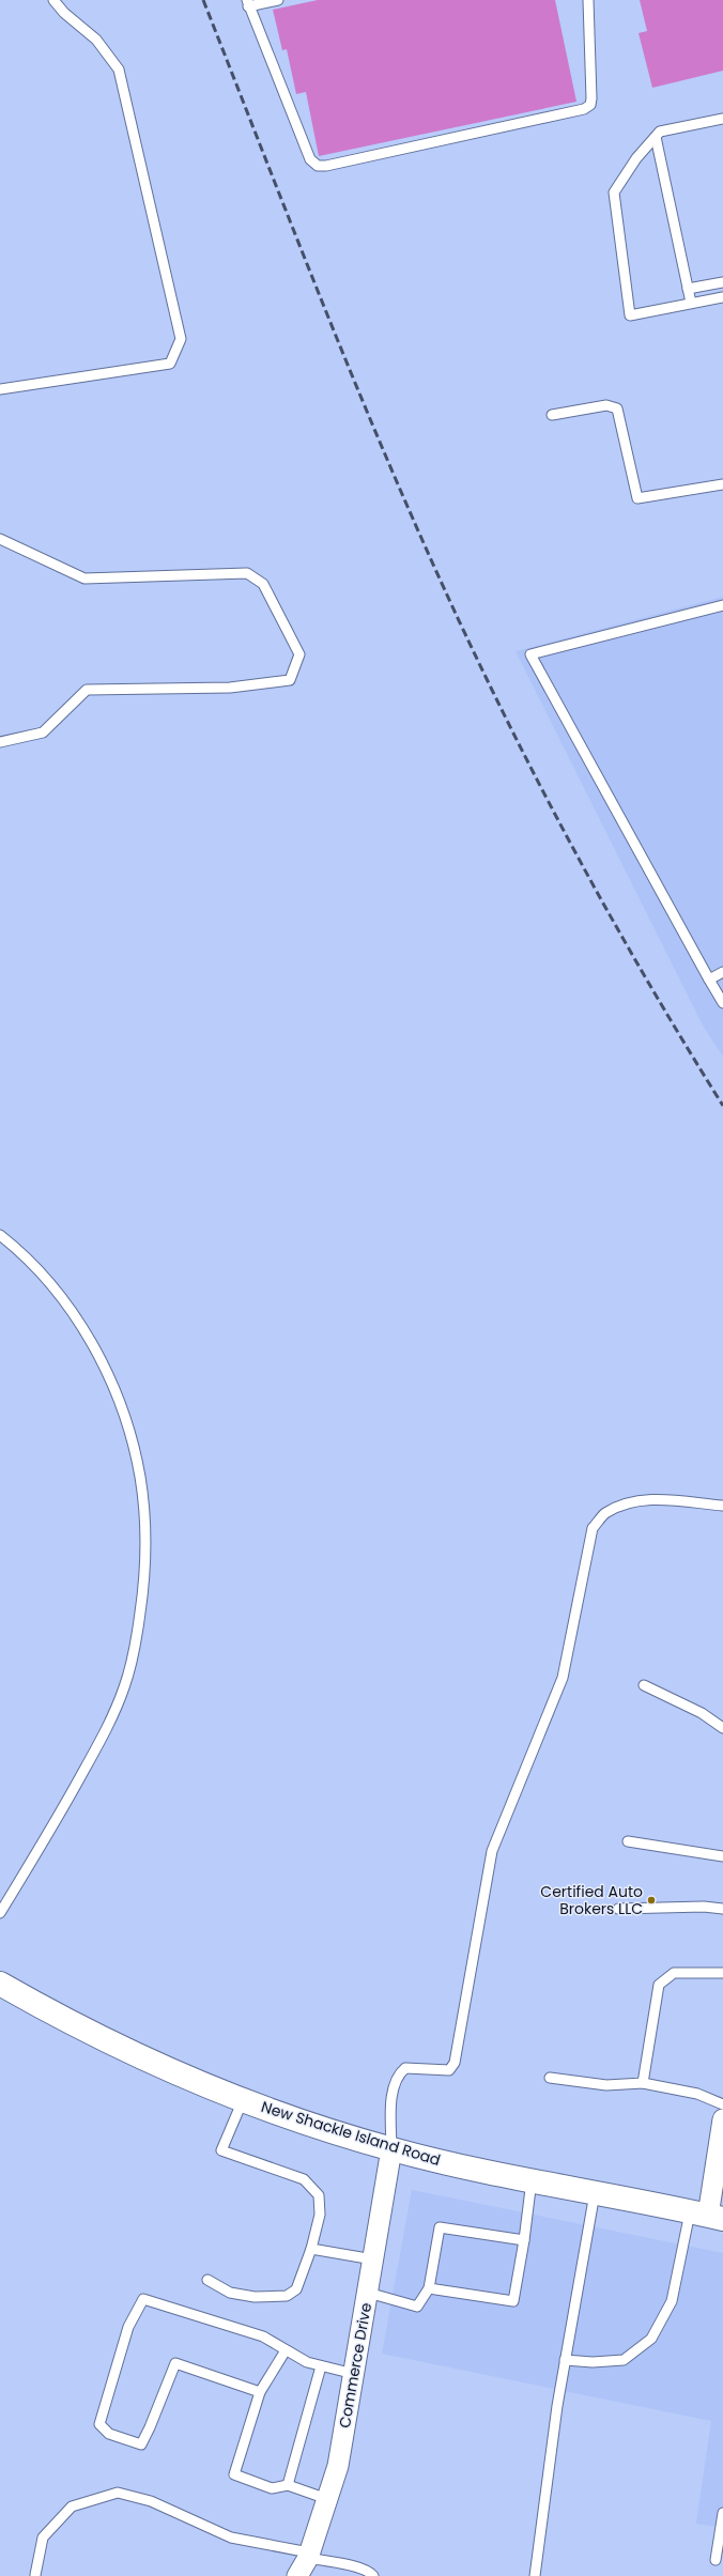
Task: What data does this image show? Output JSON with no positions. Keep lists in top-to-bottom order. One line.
{"streets":{"main road":["New Shackle Island Road"],"street":["Commerce Drive"]},"crossings":[["New Shackle Island Road","Commerce Drive"]],"places":["Certified Auto Brokers LLC"]}
